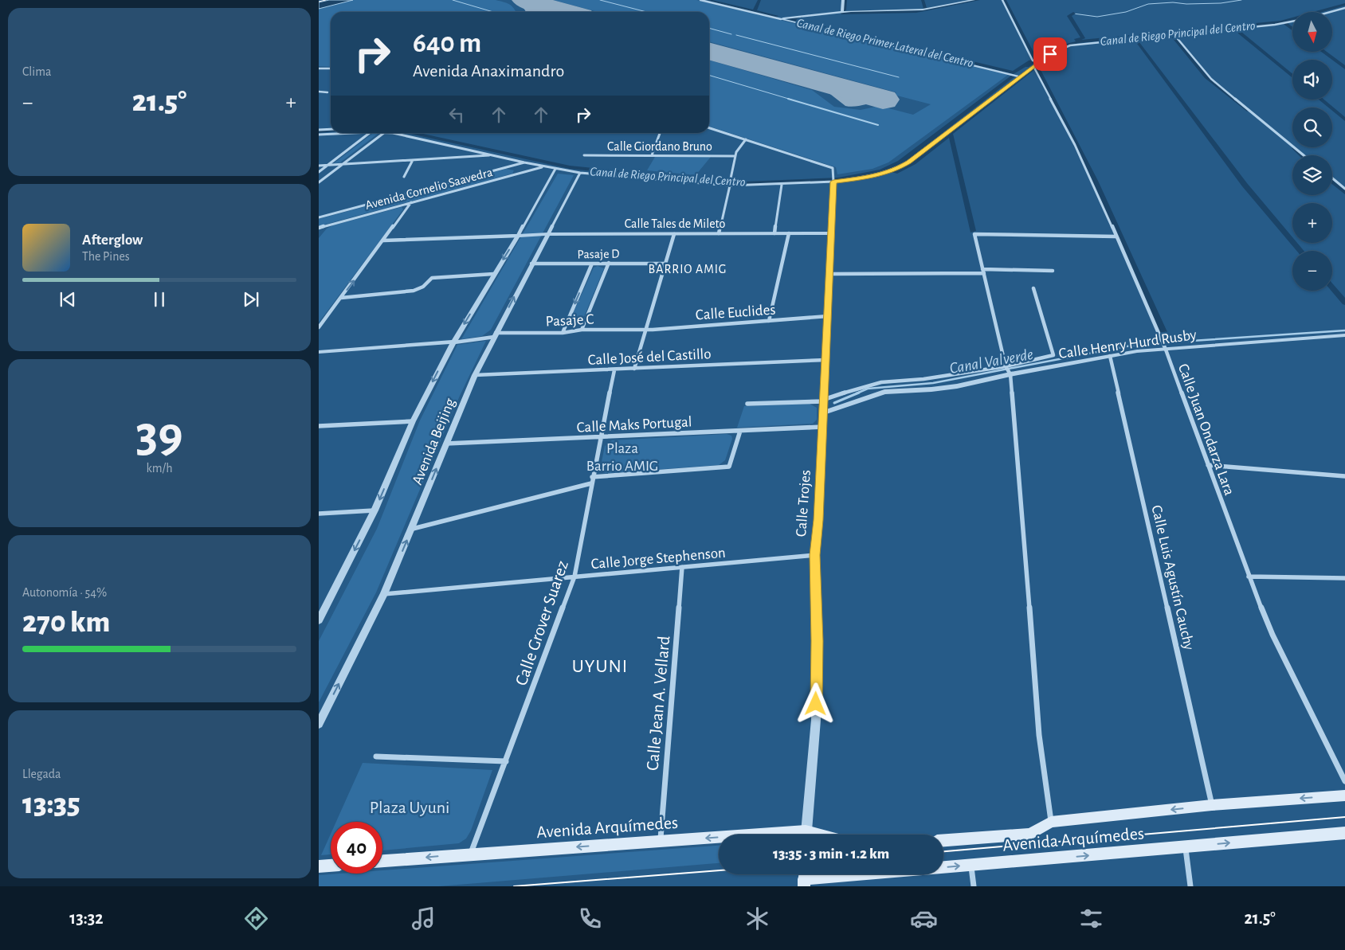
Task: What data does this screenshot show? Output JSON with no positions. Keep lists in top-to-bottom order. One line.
{"streets":{"main road":["Avenida Arquímedes"],"street":["Calle Giordano Bruno","Avenida Cornelio Saavedra","Calle Tales de Mileto","Pasaje D","Calle Euclides","Pasaje C","Calle Henry Hurd Rusby","Calle José del Castillo","Calle Maks Portugal","Calle Juan Ondarza Lara","Avenida Beijing","Calle Trojes","Calle Jorge Stephenson","Calle Luis Agustín Cauchy","Calle Grover Suarez","Calle Jean A. Vellard"]},"crossings":[["Calle Tales de Mileto","Avenida Beijing"],["Calle Tales de Mileto","Calle Trojes"],["Pasaje D","Avenida Beijing"],["Calle Euclides","Pasaje C"],["Calle Euclides","Calle Trojes"],["Pasaje C","Avenida Beijing"],["Calle Henry Hurd Rusby","Calle Juan Ondarza Lara"],["Calle Henry Hurd Rusby","Calle Trojes"],["Calle Henry Hurd Rusby","Calle Luis Agustín Cauchy"],["Calle José del Castillo","Avenida Beijing"],["Calle José del Castillo","Calle Trojes"],["Calle José del Castillo","Calle Grover Suarez"],["Calle Maks Portugal","Avenida Beijing"],["Calle Maks Portugal","Calle Trojes"],["Calle Maks Portugal","Calle Grover Suarez"],["Avenida Beijing","Calle Jorge Stephenson"],["Calle Trojes","Calle Jorge Stephenson"],["Calle Jorge Stephenson","Calle Grover Suarez"],["Calle Jorge Stephenson","Calle Jean A. Vellard"],["Calle Luis Agustín Cauchy","Avenida Arquímedes"],["Calle Grover Suarez","Avenida Arquímedes"],["Calle Jean A. Vellard","Avenida Arquímedes"]],"districts":["BARRIO AMIG","UYUNI"],"water":["Canal de Riego Principal del Centro","Canal de Riego Primer Lateral del Centro","Canal Valverde"],"parks":["Plaza Barrio AMIG","Plaza Uyuni"],"north":"bottom","page":{"tile":["Clima",["39","km/h"],["Autonomía · 54%","270 km"],["Llegada","13:35"]],"map_buttons":["+","−"],"turn":["640 m","Avenida Anaximandro"],"heat":["−","21.5°","+"],"song":["Afterglow","The Pines"],"limit":"40","trip":"13:35 · 3 min · 1.2 km","tabs":["13:32","21.5°"]}}
